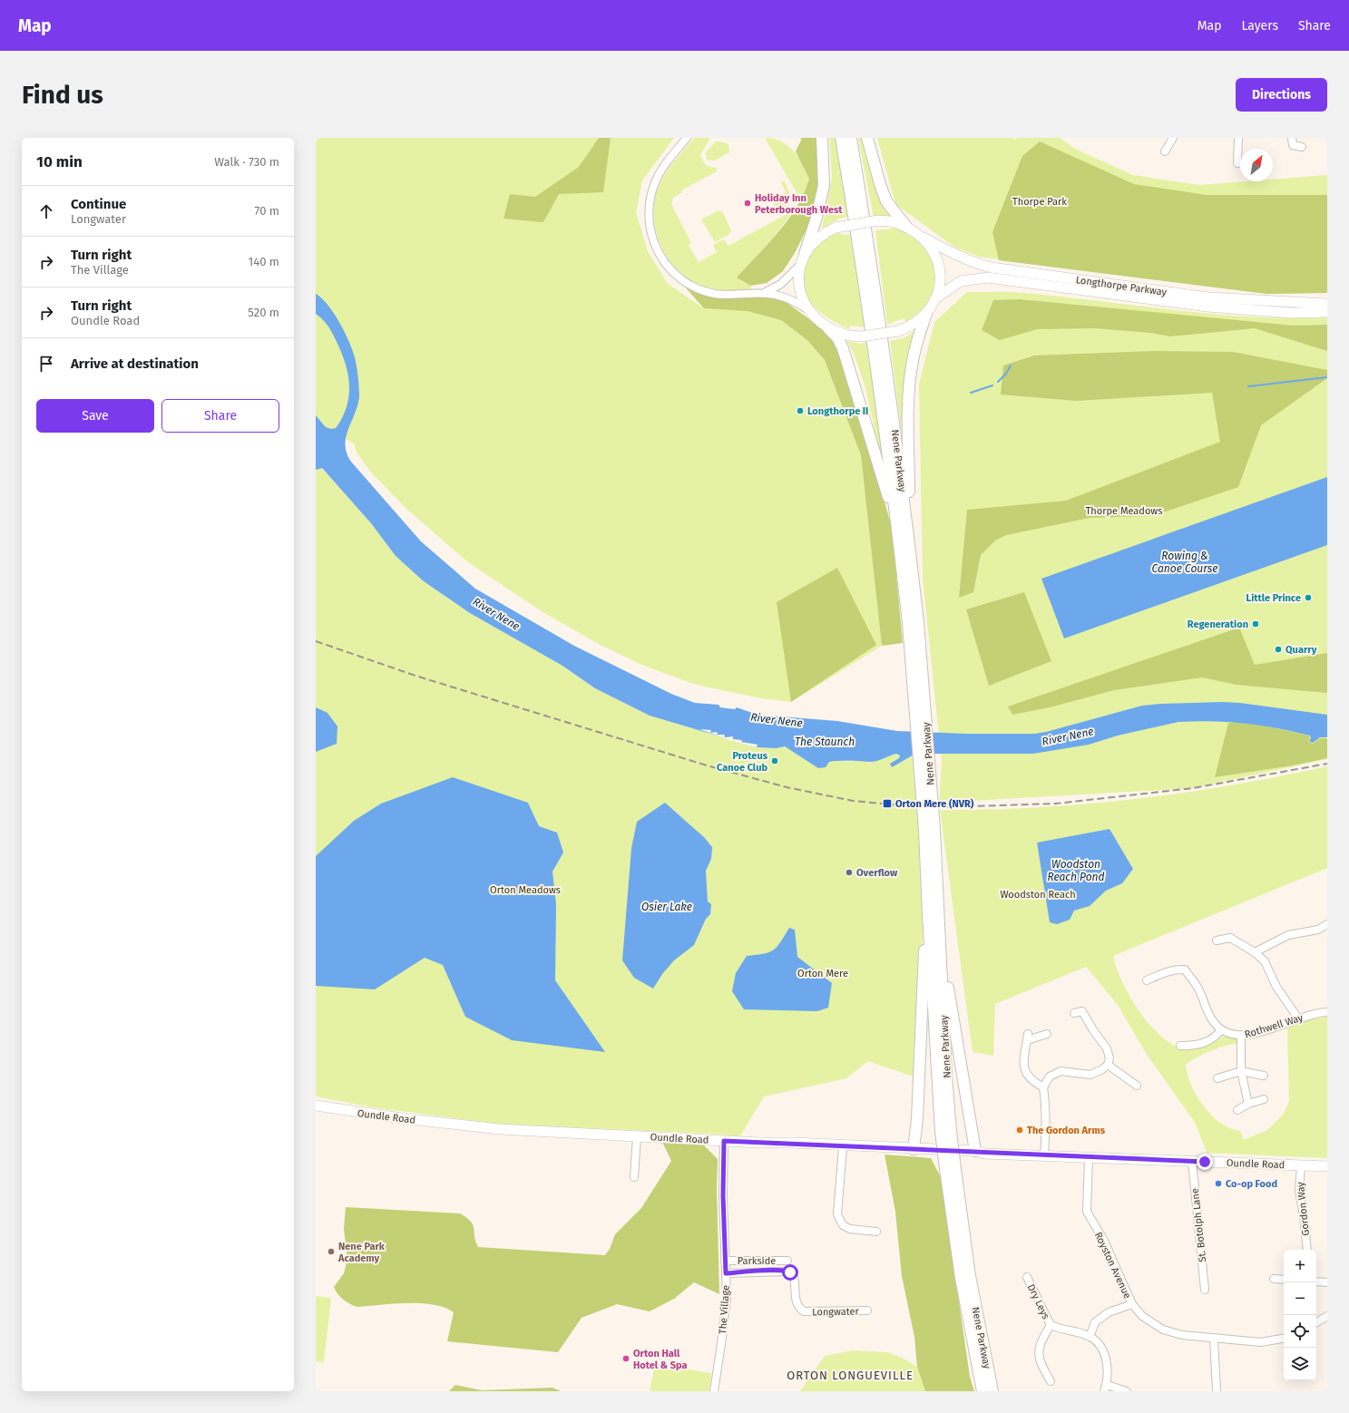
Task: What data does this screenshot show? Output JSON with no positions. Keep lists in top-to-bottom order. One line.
{"streets":{"highway":["Nene Parkway"],"main road":["Longthorpe Parkway","Oundle Road"],"street":["Rothwell Way","Gordon Way","St. Botolph Lane","Parkside","Royston Avenue","Dry Leys","The Village","Longwater"]},"crossings":[["Oundle Road","Gordon Way"],["Oundle Road","St. Botolph Lane"],["Oundle Road","Royston Avenue"],["Oundle Road","The Village"],["Parkside","The Village"],["The Village","Longwater"]],"districts":["ORTON LONGUEVILLE"],"water":["Rowing & Canoe Course","River Nene","The Staunch","Woodston Reach Pond","Osier Lake"],"parks":["Thorpe Park","Thorpe Meadows","Orton Meadows","Woodston Reach","Orton Mere"],"places":{"other":["Holiday Inn Peterborough West","Longthorpe II","Little Prince","Regeneration","Quarry","Proteus Canoe Club","Overflow","The Gordon Arms","Co-op Food","Nene Park Academy","Orton Hall Hotel & Spa"],"transit":["Orton Mere (NVR)"]},"north":"top right","page":{"header":"Map","nav":["Map","Layers","Share"],"buttons":["Directions",["Save","Share"]],"title":"Find us","heading":["10 min","Walk · 730 m"],"list":[["Continue","Longwater","70 m"],["Turn right","The Village","140 m"],["Turn right","Oundle Road","520 m"],"Arrive at destination"],"map_buttons":["+","−"]}}
